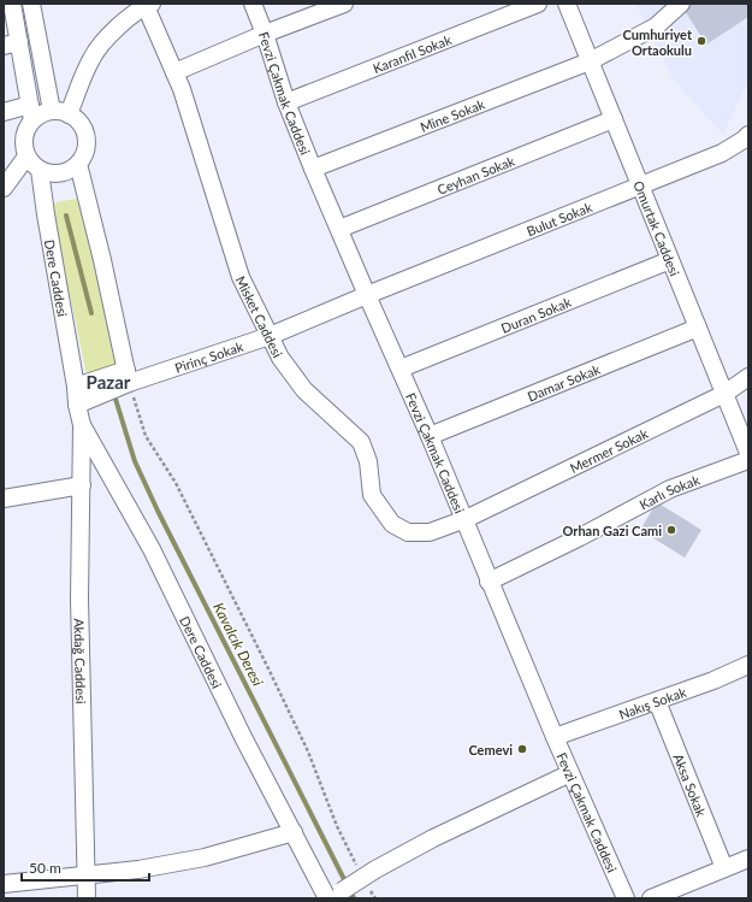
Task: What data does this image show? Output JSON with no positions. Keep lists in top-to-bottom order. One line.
{"streets":{"street":["Karanfil Sokak","Fevzi Çakmak Caddesi","Mine Sokak","Ceyhan Sokak","Bulut Sokak","Omurtak Caddesi","Dere Caddesi","Duran Sokak","Misket Caddesi","Pirinç Sokak","Damar Sokak","Mermer Sokak","Karlı Sokak","Akdağ Caddesi","Nakış Sokak","Aksa Sokak"]},"crossings":[["Karanfil Sokak","Fevzi Çakmak Caddesi"],["Fevzi Çakmak Caddesi","Mine Sokak"],["Fevzi Çakmak Caddesi","Ceyhan Sokak"],["Fevzi Çakmak Caddesi","Bulut Sokak"],["Fevzi Çakmak Caddesi","Duran Sokak"],["Fevzi Çakmak Caddesi","Misket Caddesi"],["Fevzi Çakmak Caddesi","Pirinç Sokak"],["Fevzi Çakmak Caddesi","Damar Sokak"],["Fevzi Çakmak Caddesi","Mermer Sokak"],["Fevzi Çakmak Caddesi","Karlı Sokak"],["Fevzi Çakmak Caddesi","Nakış Sokak"],["Mine Sokak","Omurtak Caddesi"],["Ceyhan Sokak","Omurtak Caddesi"],["Bulut Sokak","Omurtak Caddesi"],["Bulut Sokak","Pirinç Sokak"],["Omurtak Caddesi","Duran Sokak"],["Omurtak Caddesi","Damar Sokak"],["Omurtak Caddesi","Mermer Sokak"],["Dere Caddesi","Akdağ Caddesi"],["Misket Caddesi","Pirinç Sokak"],["Misket Caddesi","Mermer Sokak"],["Nakış Sokak","Aksa Sokak"]],"districts":["Pazar"],"water":["Kavalcık Deresi"],"places":["Cumhuriyet Ortaokulu","Orhan Gazi Cami","Cemevi"],"scale_bar":"50 m"}
